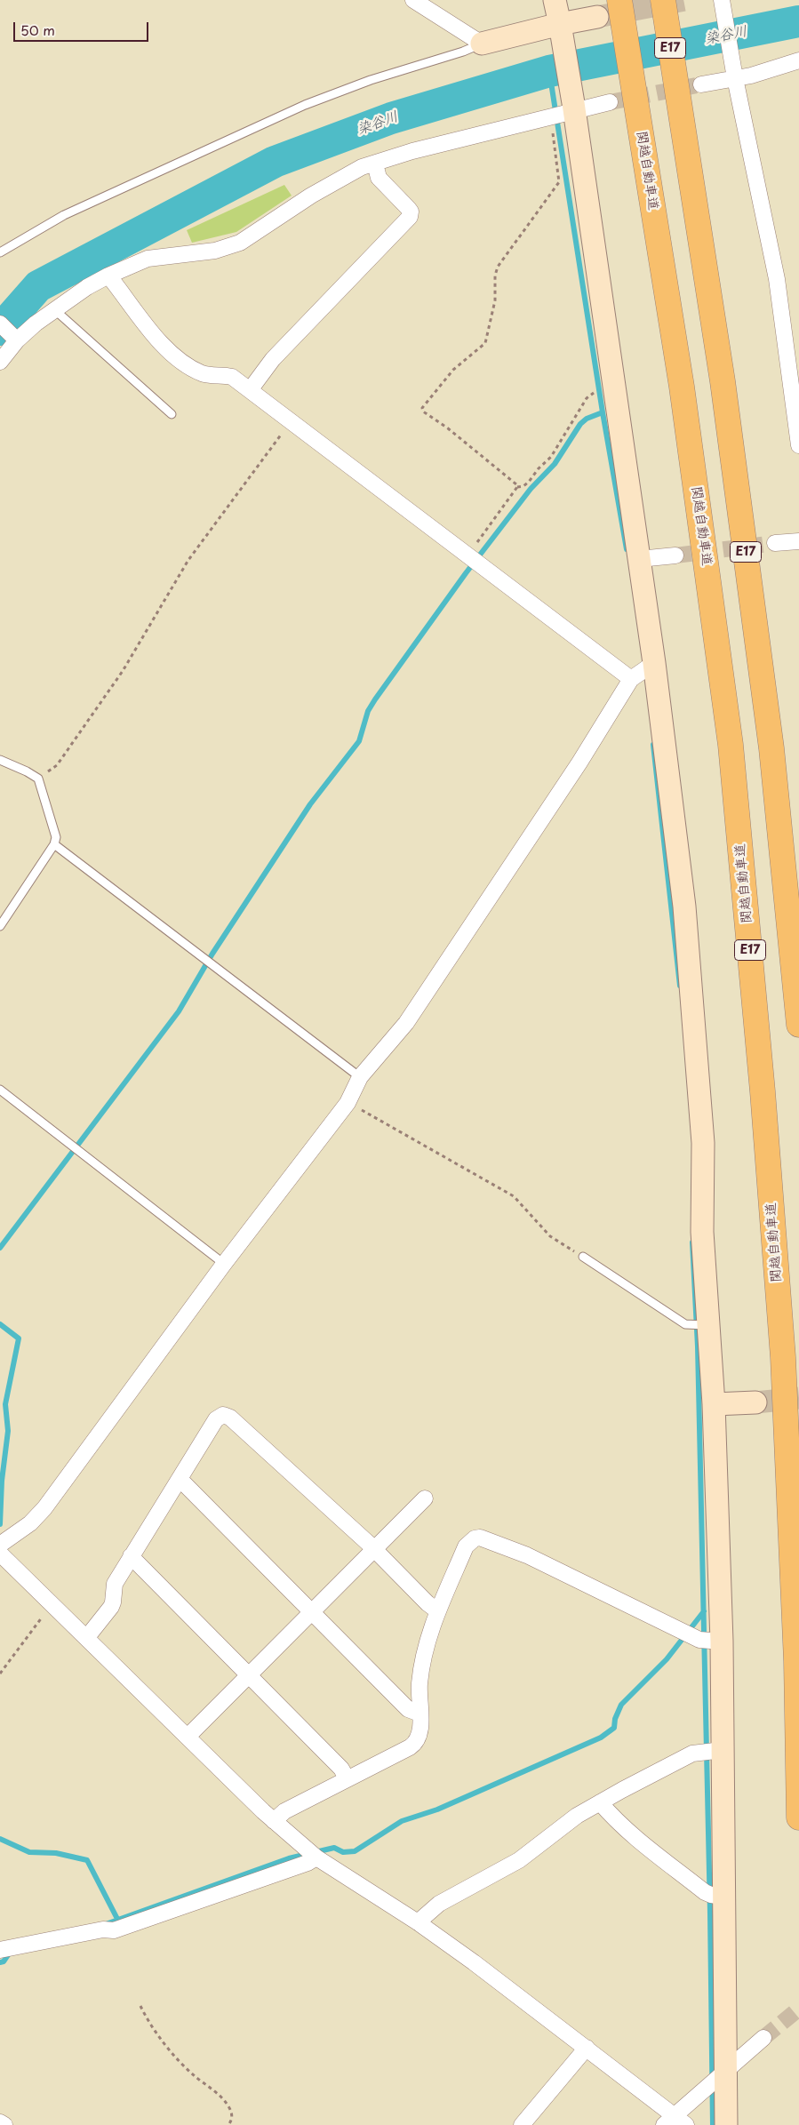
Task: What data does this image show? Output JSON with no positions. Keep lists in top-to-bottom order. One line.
{"streets":{"highway":["E17","関越自動車道"]},"water":["染谷川"],"scale_bar":"50 m"}
